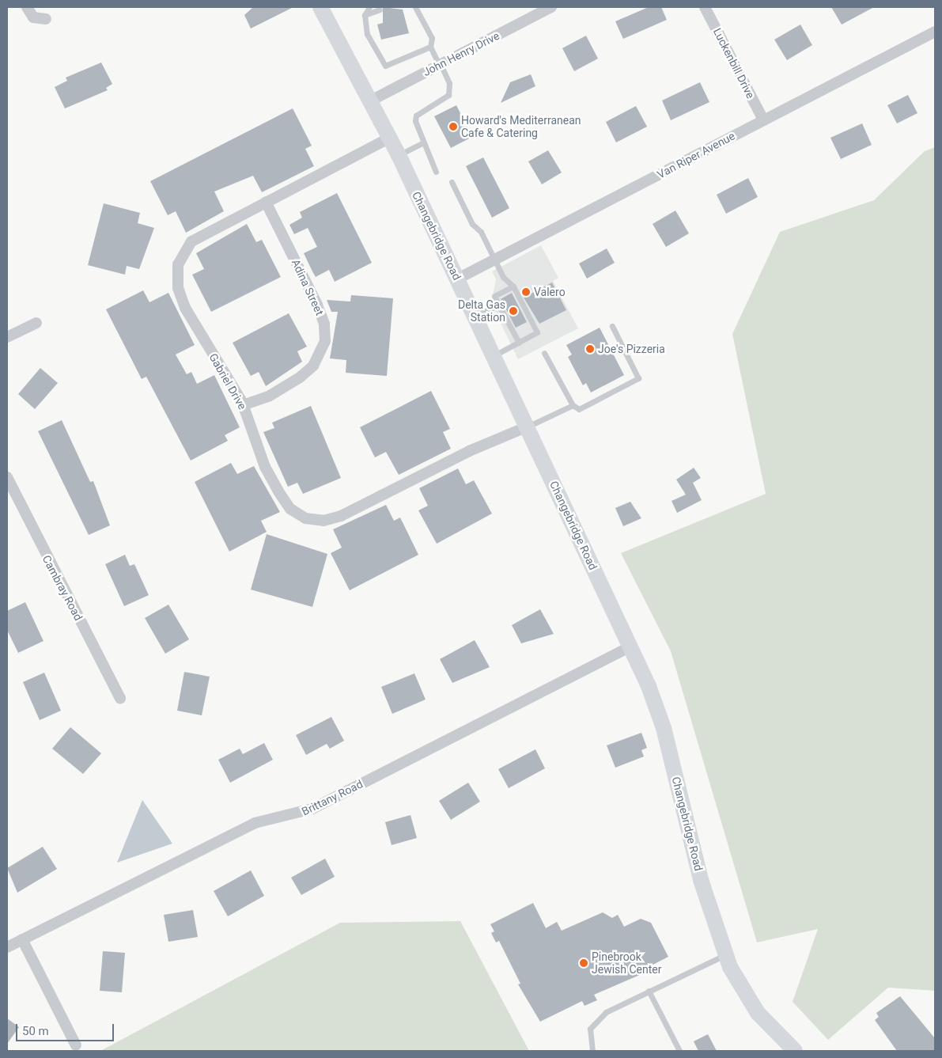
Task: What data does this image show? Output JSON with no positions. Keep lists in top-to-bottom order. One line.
{"streets":{"main road":["Changebridge Road"],"street":["John Henry Drive","Luckenbill Drive","Van Riper Avenue","Adina Street","Gabriel Drive","Cambray Road","Brittany Road"]},"crossings":[["John Henry Drive","Changebridge Road"],["Luckenbill Drive","Van Riper Avenue"],["Van Riper Avenue","Changebridge Road"],["Changebridge Road","Gabriel Drive"],["Changebridge Road","Brittany Road"],["Adina Street","Gabriel Drive"]],"places":["Howard's Mediterranean Cafe & Catering","Valero","Delta Gas Station","Joe's Pizzeria","Pinebrook Jewish Center"],"scale_bar":"50 m"}
